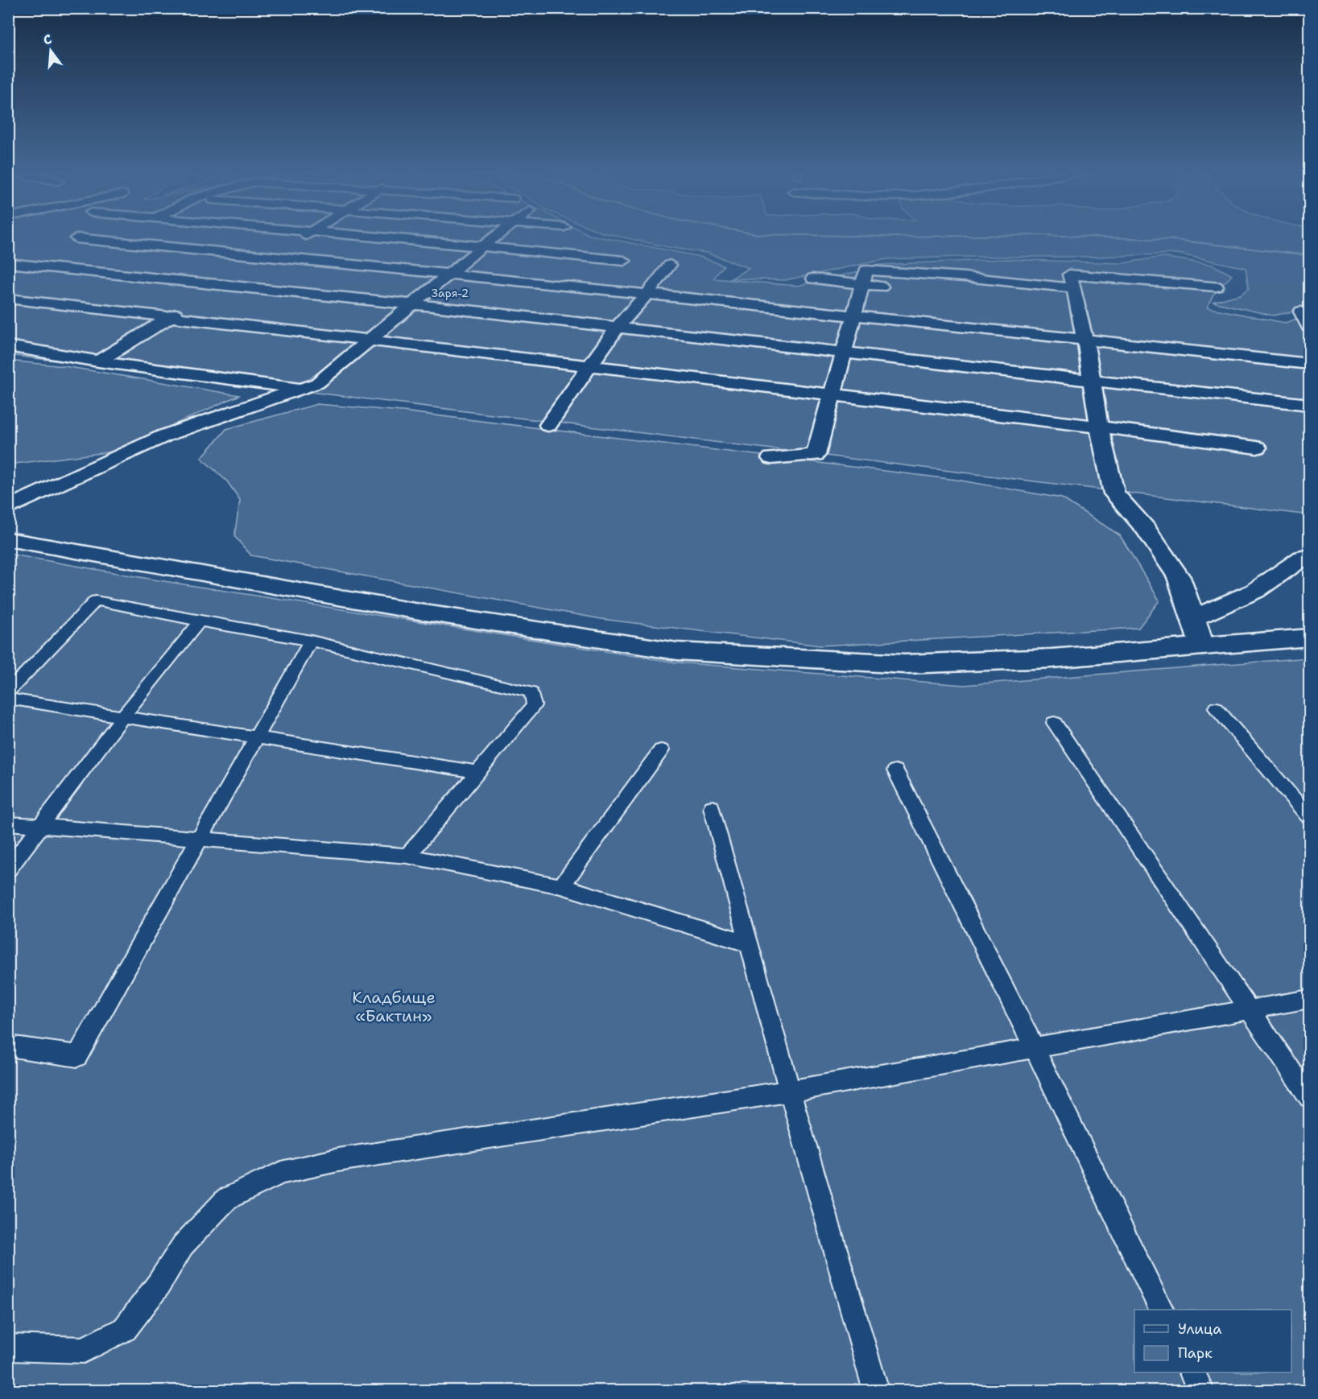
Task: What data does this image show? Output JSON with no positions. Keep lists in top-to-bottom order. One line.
{"parks":["Заря-2","Кладбище «Бактин»"],"legend":["Улица","Парк"],"north":"top"}
